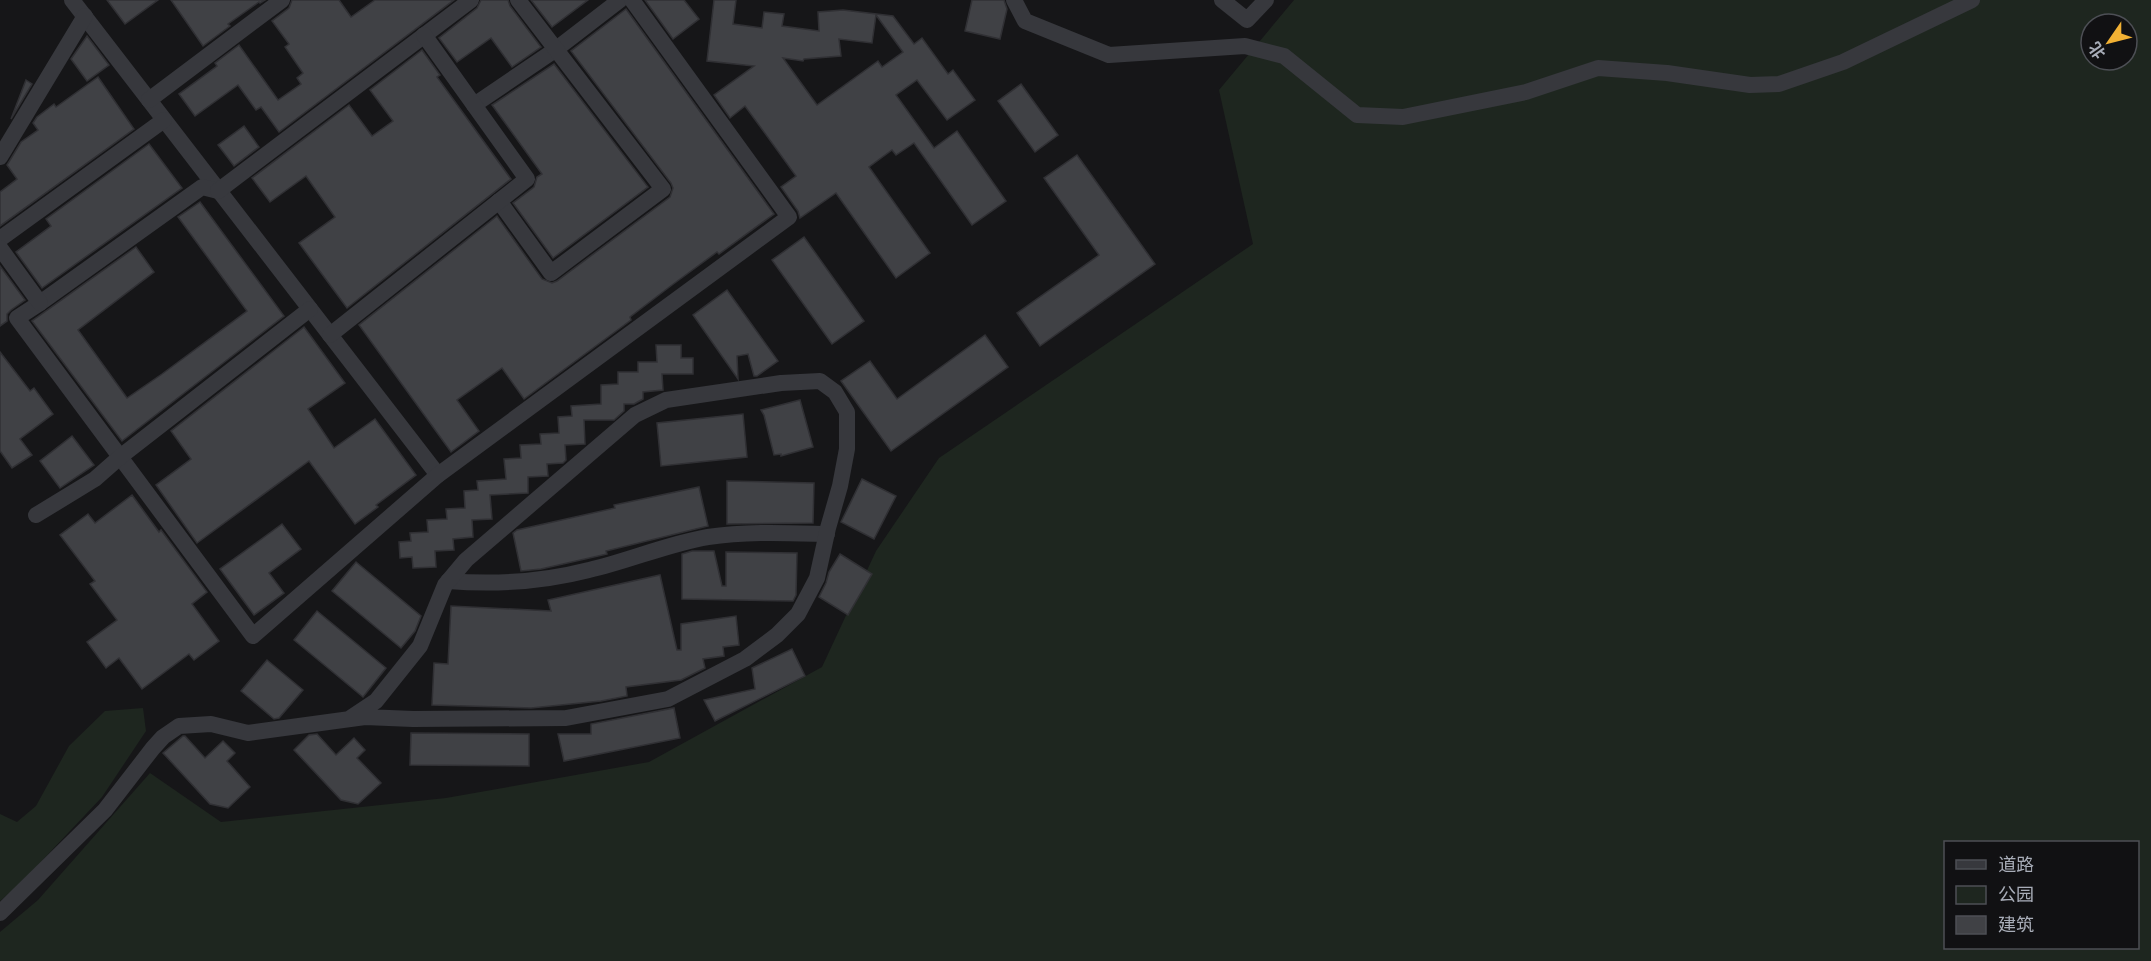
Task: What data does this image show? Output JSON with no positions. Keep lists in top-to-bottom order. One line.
{"legend":["道路","公园","建筑"],"north":"bottom left"}
